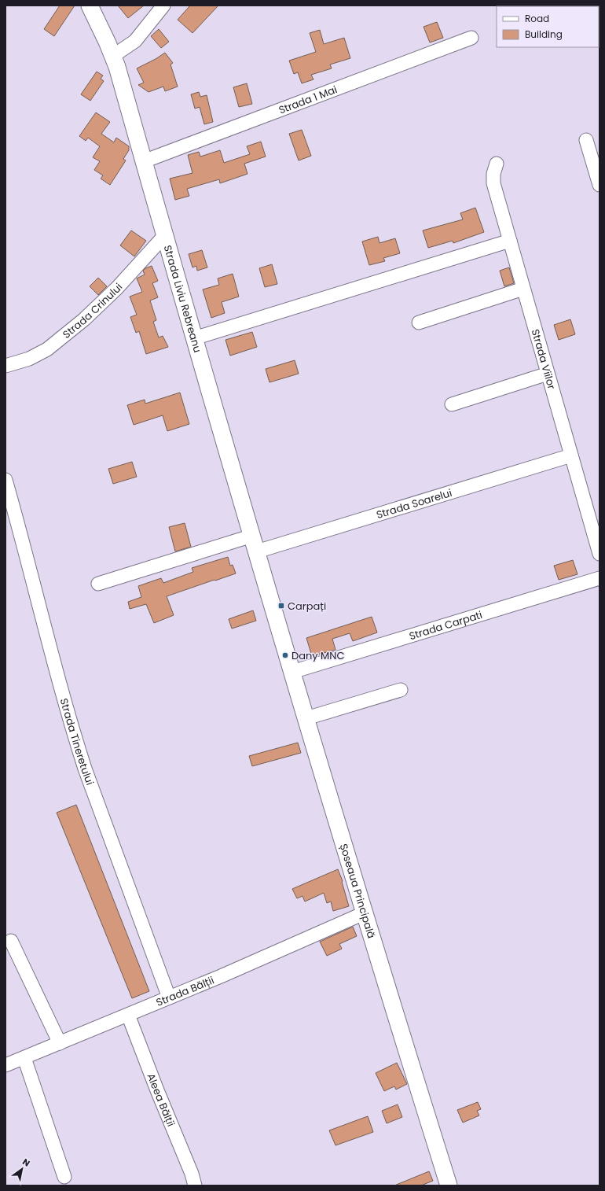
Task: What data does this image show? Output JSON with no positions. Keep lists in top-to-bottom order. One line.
{"streets":{"main road":["Strada Liviu Rebreanu","Șoseaua Principală"],"street":["Strada 1 Mai","Strada Crinului","Strada Viilor","Strada Soarelui","Strada Carpati","Strada Tineretului","Strada Bălții","Aleea Bălții"]},"crossings":[["Strada 1 Mai","Strada Liviu Rebreanu"],["Strada Liviu Rebreanu","Strada Crinului"],["Strada Liviu Rebreanu","Strada Soarelui"],["Strada Liviu Rebreanu","Șoseaua Principală"],["Strada Viilor","Strada Soarelui"],["Strada Carpati","Șoseaua Principală"],["Strada Tineretului","Strada Bălții"],["Șoseaua Principală","Strada Bălții"],["Strada Bălții","Aleea Bălții"]],"places":{"transit":["Carpați"],"other":["Dany MNC"]},"legend":["Road","Building"],"north":"top right"}
